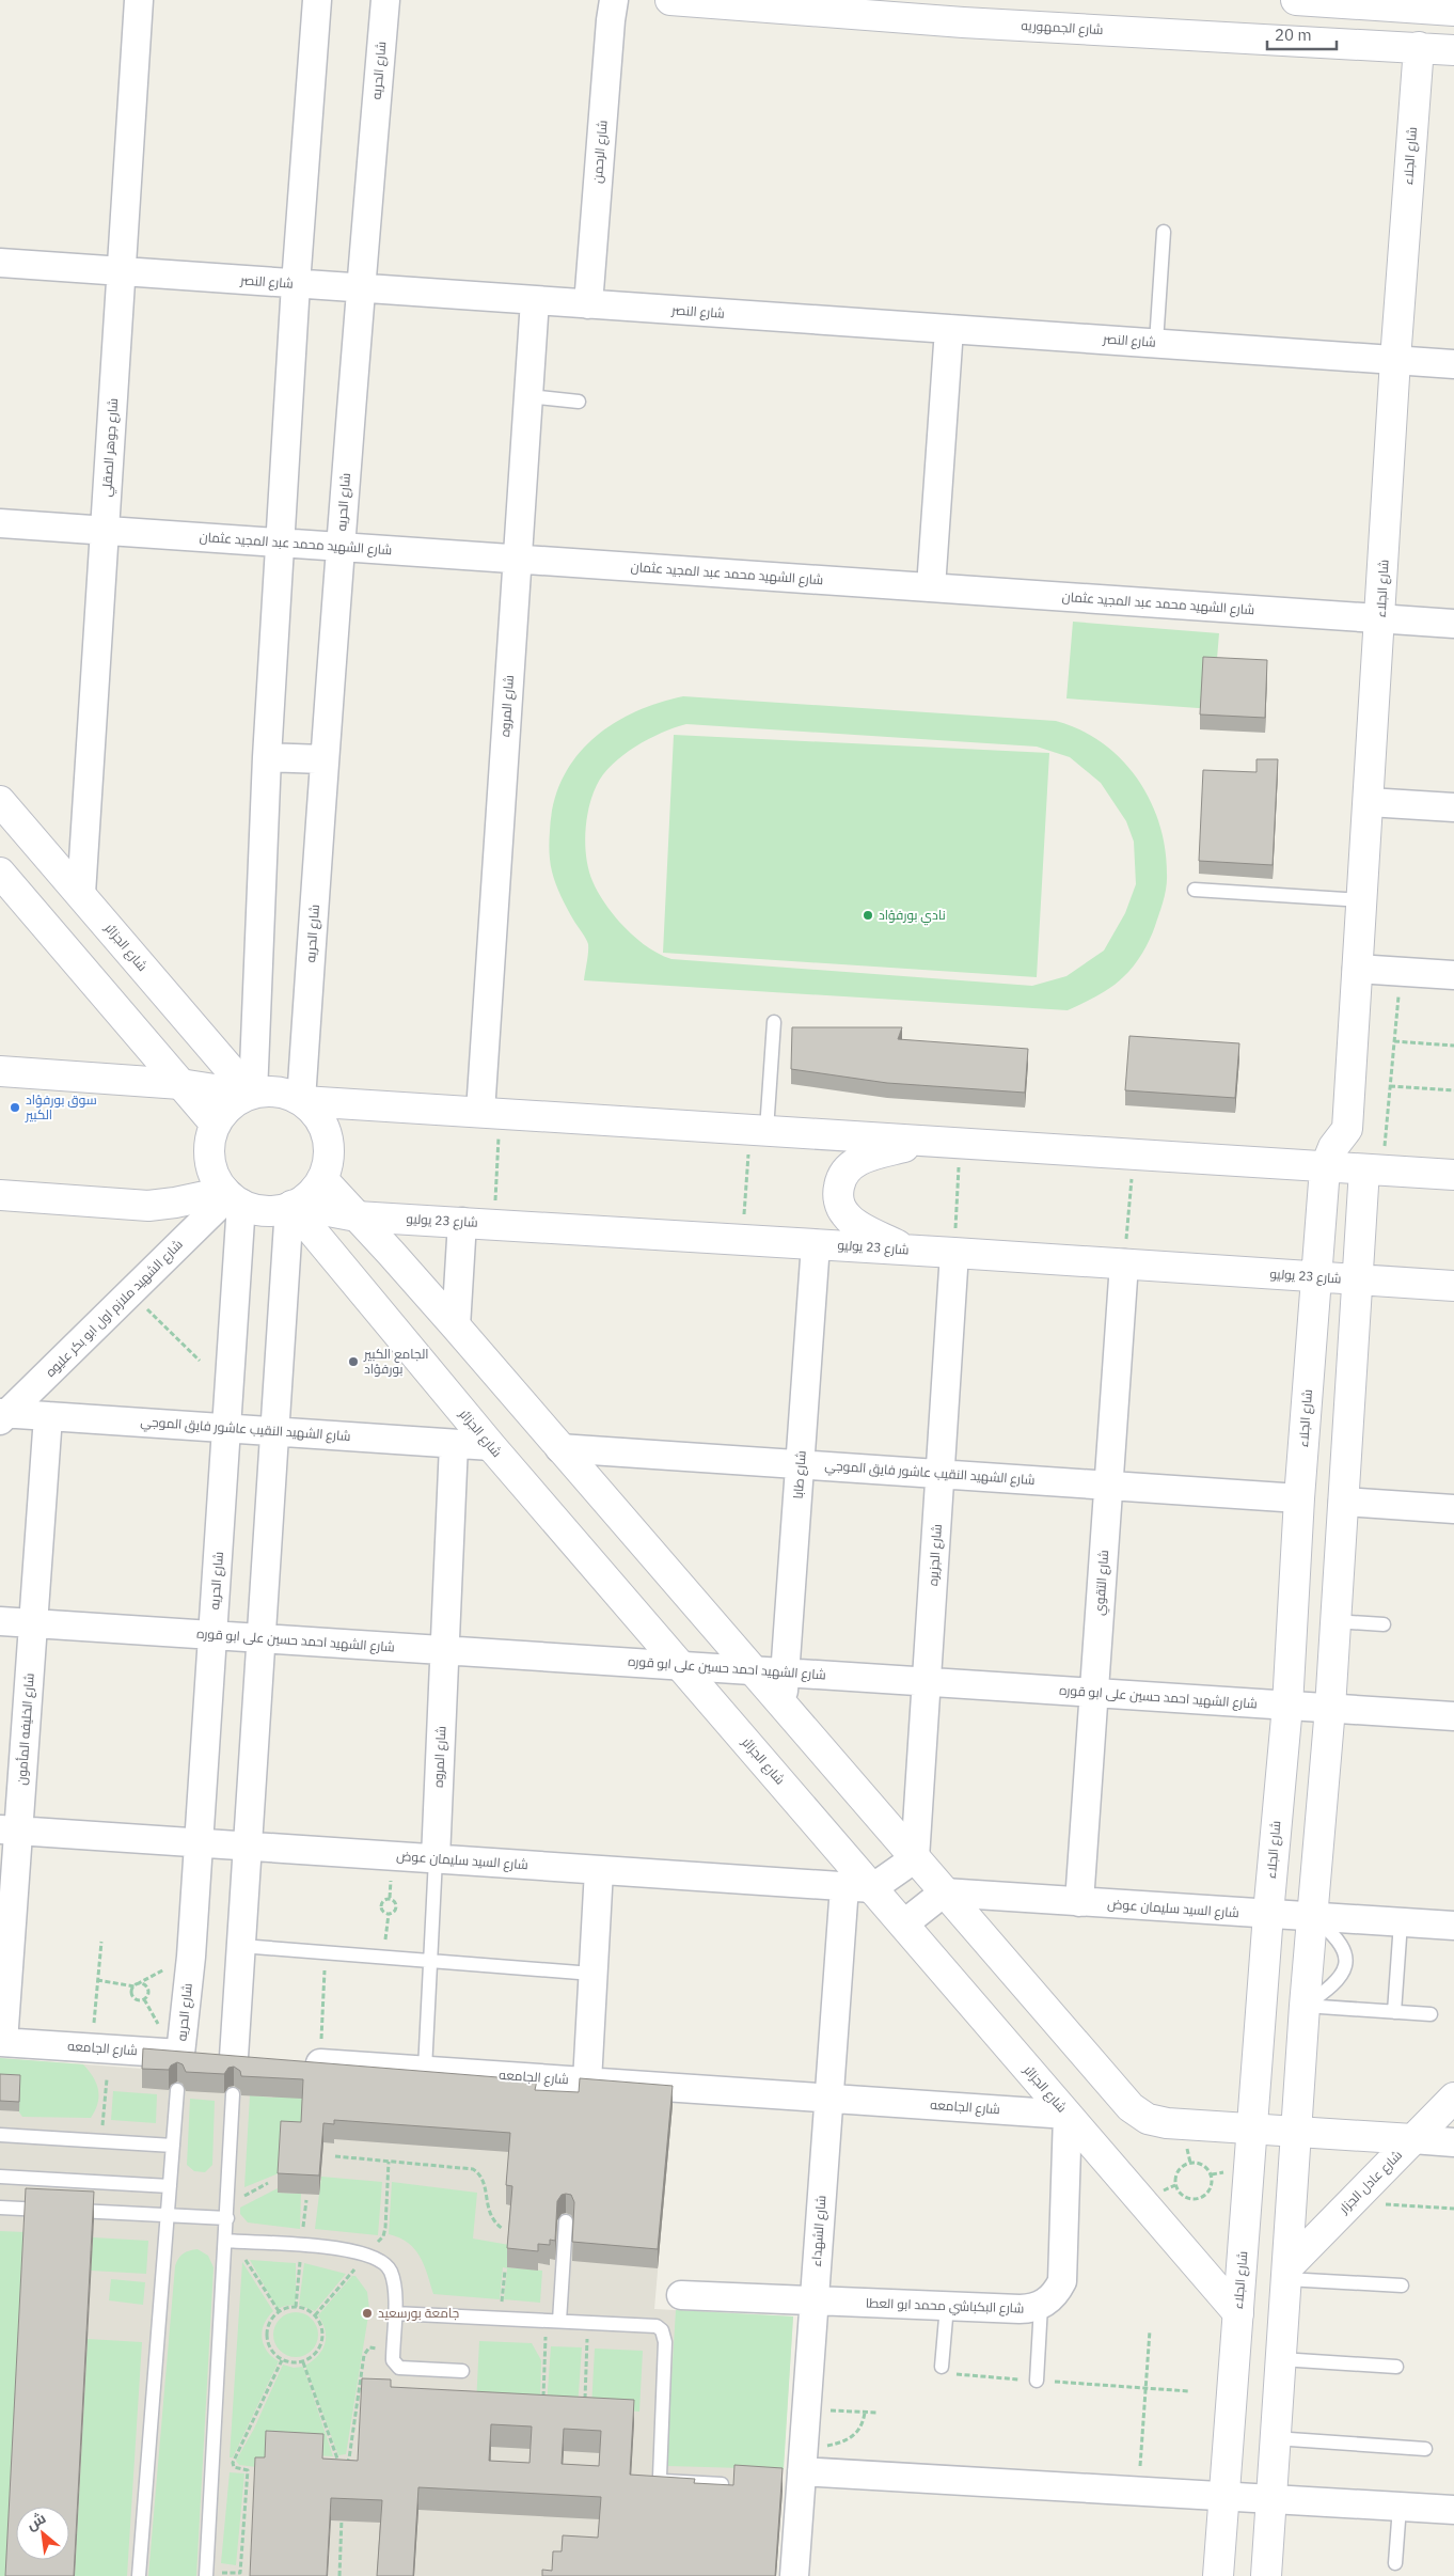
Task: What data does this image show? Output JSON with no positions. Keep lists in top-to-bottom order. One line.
{"streets":{"main road":["شارع الجمهوريه","شارع الجلاء","شارع الجزائر","شارع 23 يوليو","شارع عادل الجزار"],"street":["شارع الحريه","شارع الرحمن","شارع النصر","شارع جوهر الصقلي","شارع الشهيد محمد عبد المجيد عثمان","شارع المروه","شارع الشهيد ملازم اول ابو بكر عليوه","شارع الشهيد النقيب عاشور فايق الموجي","شارع طابا","شارع الجزيره","شارع التقوي","شارع الشهيد احمد حسين على ابو قوره","شارع الخليفه المأمون","شارع السيد سليمان عوض","شارع الجامعه","شارع الشهداء","شارع البكباشي محمد ابو العطا"]},"crossings":[["شارع الجمهوريه","شارع الجلاء"],["شارع الحريه","شارع النصر"],["شارع الحريه","شارع الشهيد محمد عبد المجيد عثمان"],["شارع الحريه","شارع الجزائر"],["شارع الحريه","شارع 23 يوليو"],["شارع الحريه","شارع الشهيد ملازم اول ابو بكر عليوه"],["شارع الحريه","شارع الشهيد النقيب عاشور فايق الموجي"],["شارع الحريه","شارع الشهيد احمد حسين على ابو قوره"],["شارع الحريه","شارع السيد سليمان عوض"],["شارع الحريه","شارع الجامعه"],["شارع الرحمن","شارع النصر"],["شارع الجلاء","شارع النصر"],["شارع الجلاء","شارع الشهيد محمد عبد المجيد عثمان"],["شارع الجلاء","شارع الجزائر"],["شارع الجلاء","شارع 23 يوليو"],["شارع الجلاء","شارع الشهيد النقيب عاشور فايق الموجي"],["شارع الجلاء","شارع الشهيد احمد حسين على ابو قوره"],["شارع الجلاء","شارع السيد سليمان عوض"],["شارع النصر","شارع جوهر الصقلي"],["شارع النصر","شارع المروه"],["شارع جوهر الصقلي","شارع الشهيد محمد عبد المجيد عثمان"],["شارع جوهر الصقلي","شارع الجزائر"],["شارع الشهيد محمد عبد المجيد عثمان","شارع المروه"],["شارع المروه","شارع الشهيد النقيب عاشور فايق الموجي"],["شارع المروه","شارع الشهيد احمد حسين على ابو قوره"],["شارع المروه","شارع السيد سليمان عوض"],["شارع المروه","شارع الجامعه"],["شارع الجزائر","شارع 23 يوليو"],["شارع الجزائر","شارع الشهيد ملازم اول ابو بكر عليوه"],["شارع الجزائر","شارع الشهيد النقيب عاشور فايق الموجي"],["شارع الجزائر","شارع الشهيد احمد حسين على ابو قوره"],["شارع الجزائر","شارع السيد سليمان عوض"],["شارع الجزائر","شارع الجامعه"],["شارع الجزائر","شارع الشهداء"],["شارع الجزائر","شارع البكباشي محمد ابو العطا"],["شارع 23 يوليو","شارع الشهيد ملازم اول ابو بكر عليوه"],["شارع 23 يوليو","شارع طابا"],["شارع 23 يوليو","شارع الجزيره"],["شارع 23 يوليو","شارع التقوي"],["شارع الشهيد ملازم اول ابو بكر عليوه","شارع الشهيد النقيب عاشور فايق الموجي"],["شارع الشهيد النقيب عاشور فايق الموجي","شارع طابا"],["شارع الشهيد النقيب عاشور فايق الموجي","شارع الجزيره"],["شارع الشهيد النقيب عاشور فايق الموجي","شارع التقوي"],["شارع الشهيد النقيب عاشور فايق الموجي","شارع الخليفه المأمون"],["شارع طابا","شارع الشهيد احمد حسين على ابو قوره"],["شارع الجزيره","شارع الشهيد احمد حسين على ابو قوره"],["شارع التقوي","شارع الشهيد احمد حسين على ابو قوره"],["شارع التقوي","شارع السيد سليمان عوض"],["شارع الشهيد احمد حسين على ابو قوره","شارع الخليفه المأمون"],["شارع الخليفه المأمون","شارع السيد سليمان عوض"],["شارع الخليفه المأمون","شارع الجامعه"],["شارع السيد سليمان عوض","شارع الشهداء"],["شارع الجامعه","شارع الشهداء"],["شارع الجامعه","شارع البكباشي محمد ابو العطا"],["شارع الشهداء","شارع البكباشي محمد ابو العطا"]],"places":["نادي بورفؤاد","سوق بورفؤاد الكبير","الجامع الكبير بورفؤاد","جامعة بورسعيد"],"scale_bar":"20 m","north":"top left"}
